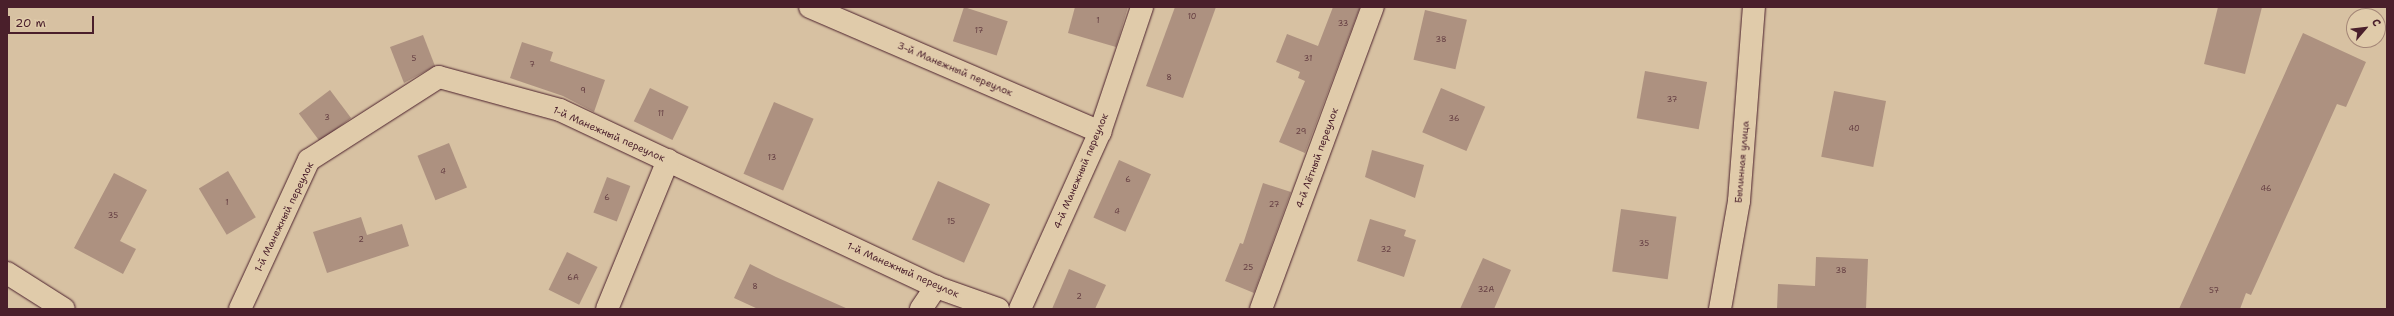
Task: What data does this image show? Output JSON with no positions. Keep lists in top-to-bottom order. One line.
{"streets":{"street":["3-й Манежный переулок","1-й Манежный переулок","4-й Лётный переулок","Былинная улица","4-й Манежный переулок"]},"crossings":[["3-й Манежный переулок","4-й Манежный переулок"]],"house_numbers":["10","1","33","17","38","5","31","7","8","9","37","11","3","36","40","29","13","4","6","46","6","1","27","4","35","15","2","35","32","25","38","6А","8","32А","57","2"],"scale_bar":"20 m","north":"top right"}
